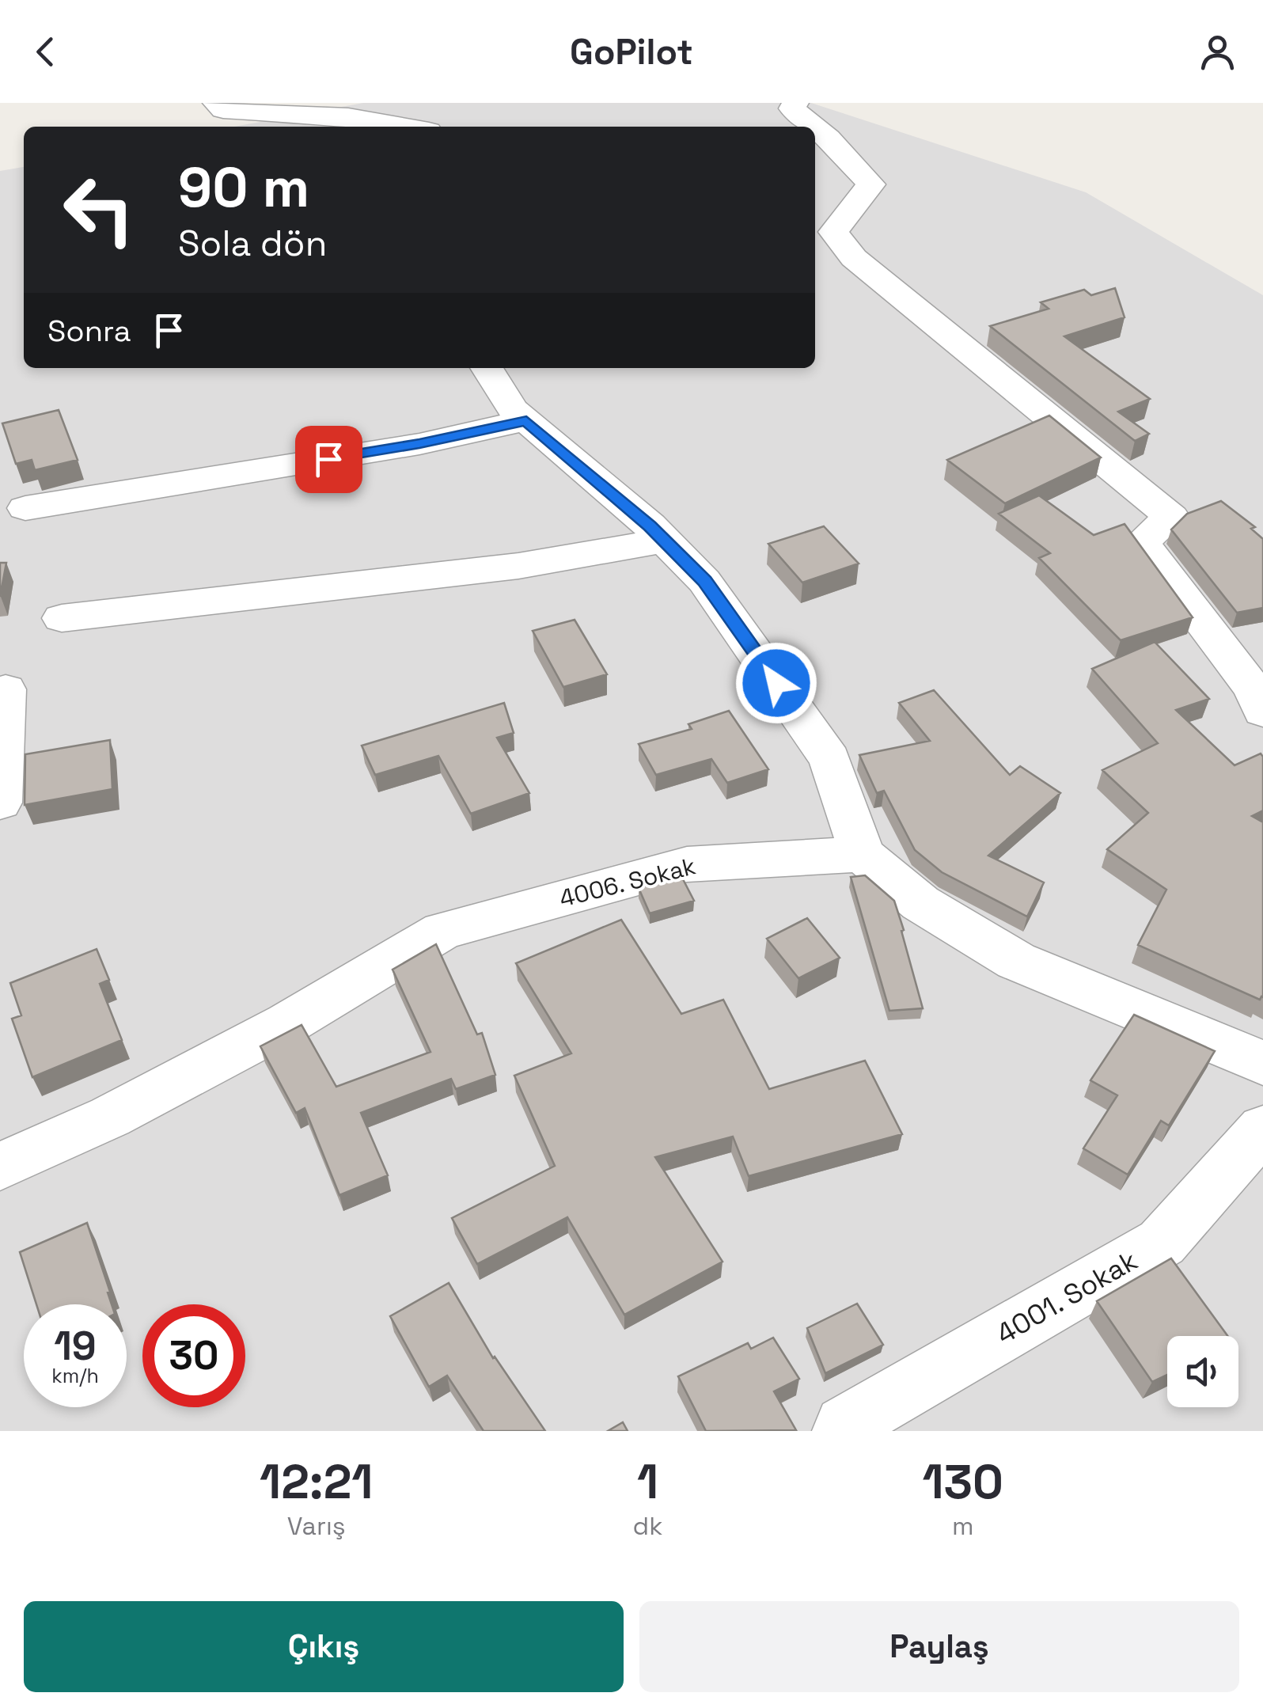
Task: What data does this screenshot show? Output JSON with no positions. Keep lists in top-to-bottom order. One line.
{"streets":{"street":["4006. Sokak","4001. Sokak"]},"page":{"header":"GoPilot","turn":["90 m","Sola dön"],"then":"Sonra","speed":"19 km/h","limit":"30","eta":["12:21","Varış","1","dk","130","m"],"buttons":["Çıkış","Paylaş"]}}
